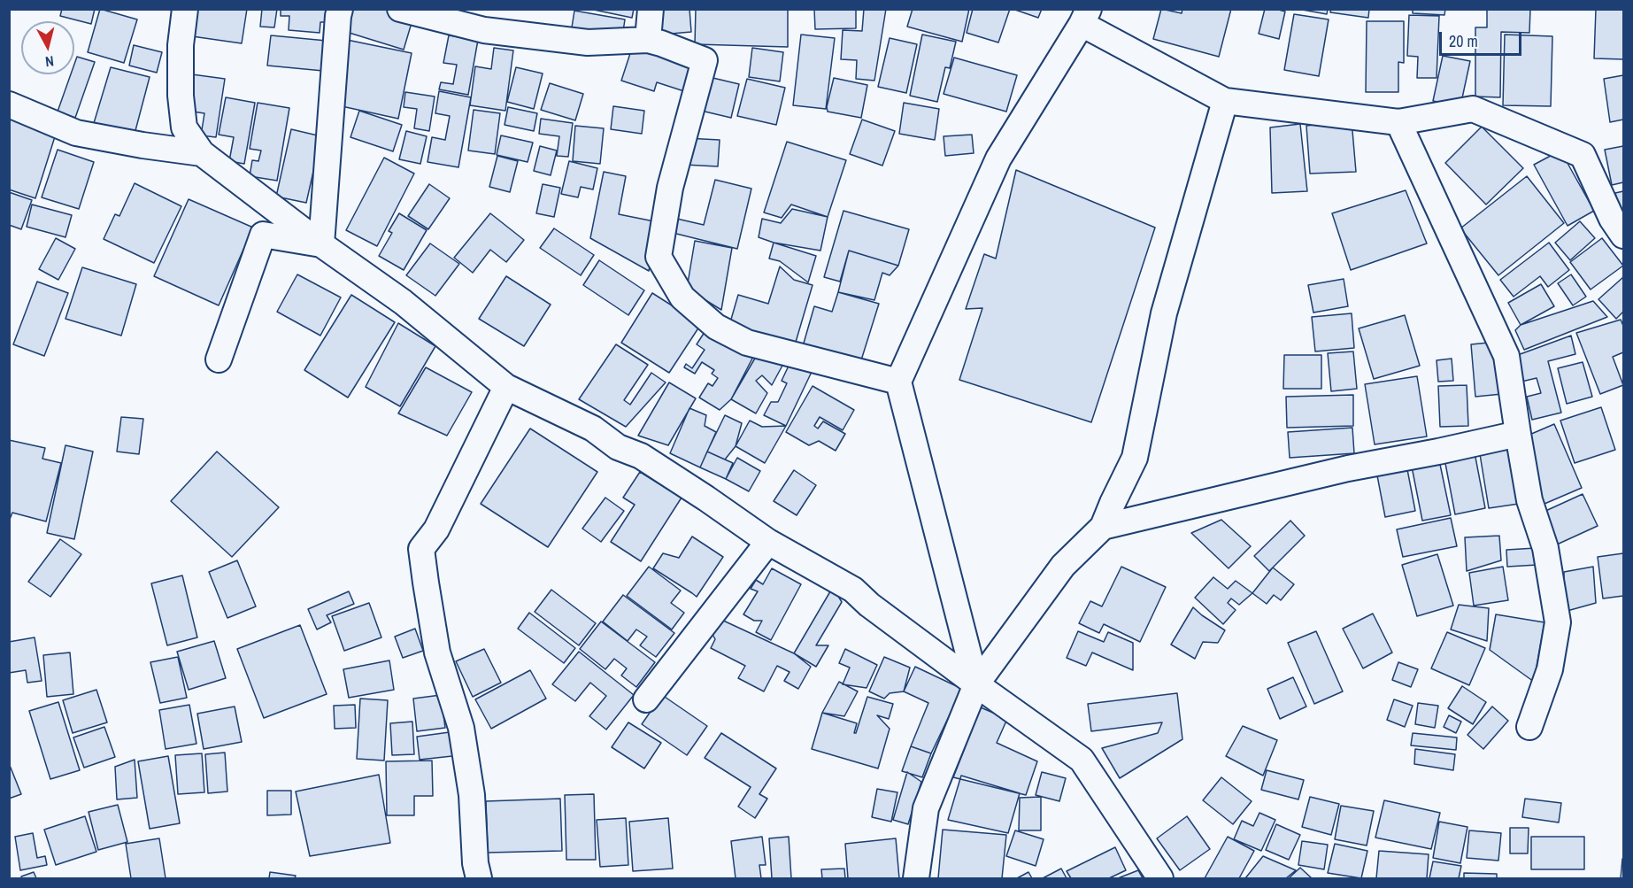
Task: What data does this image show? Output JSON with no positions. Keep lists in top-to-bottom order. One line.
{"scale_bar":"20 m","north":"bottom"}
